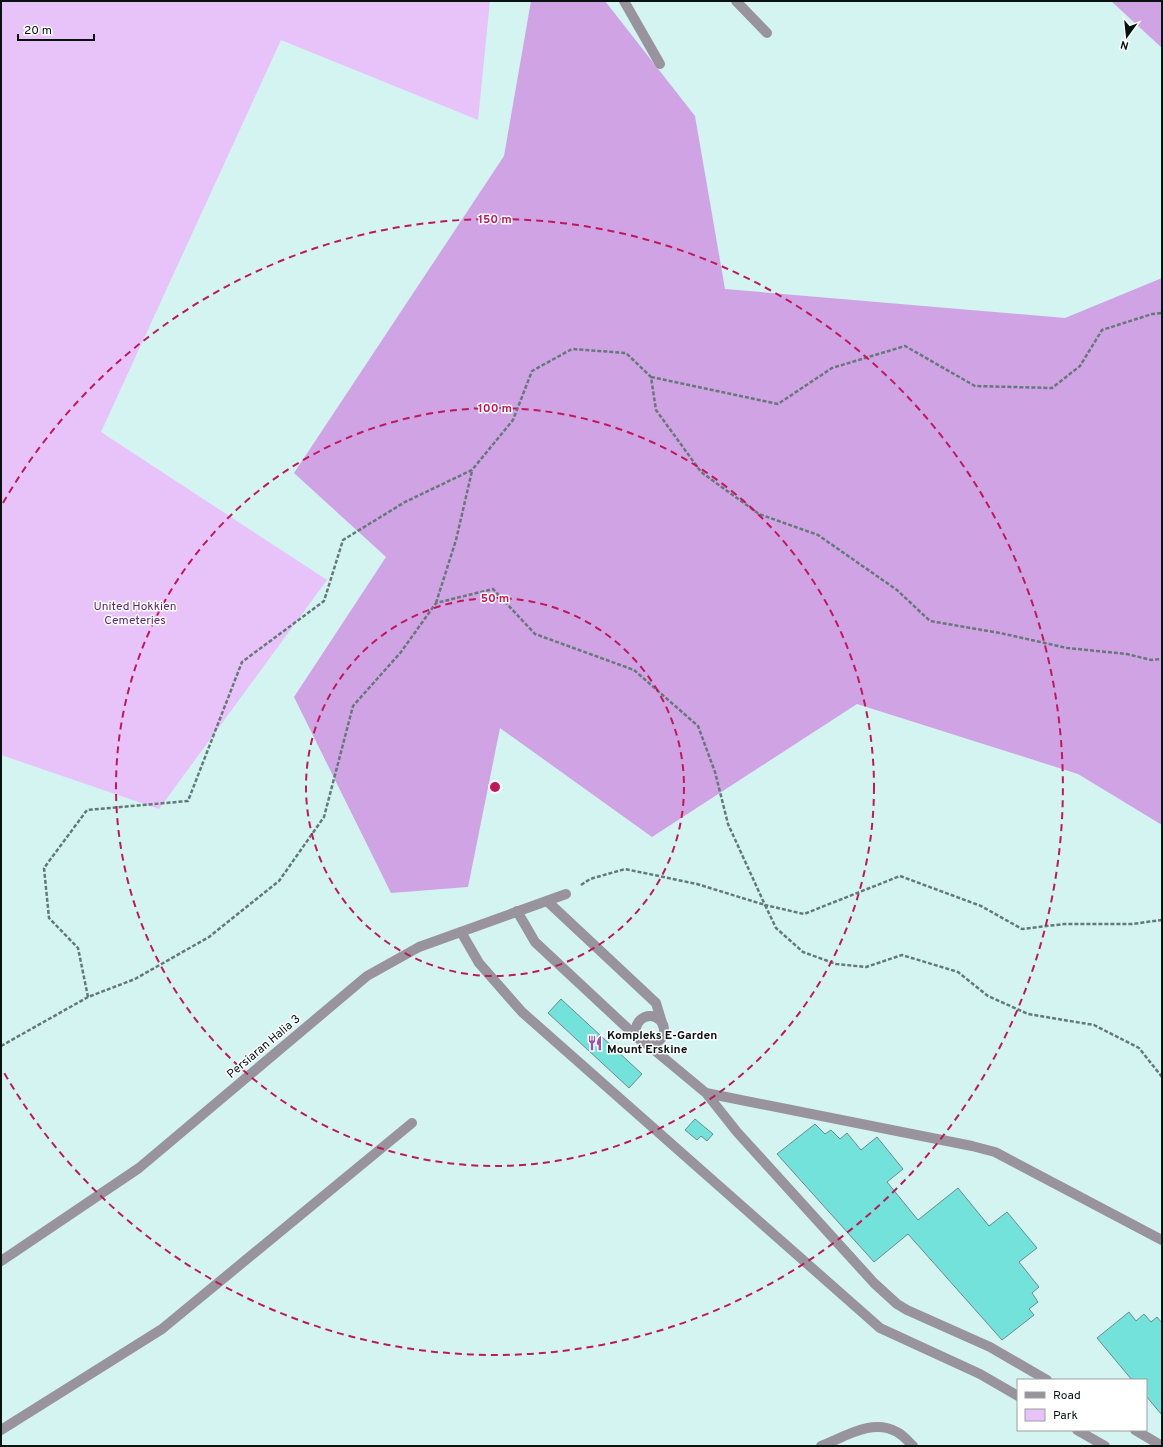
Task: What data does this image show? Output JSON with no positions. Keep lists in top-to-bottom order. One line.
{"streets":{"street":["Persiaran Halia 3"]},"parks":["United Hokkien Cemeteries"],"places":{"restaurant":["Kompleks E-Garden Mount Erskine"]},"legend":["Road","Park"],"scale_bar":"20 m","north":"bottom","rings":["150 m","100 m","50 m"]}
